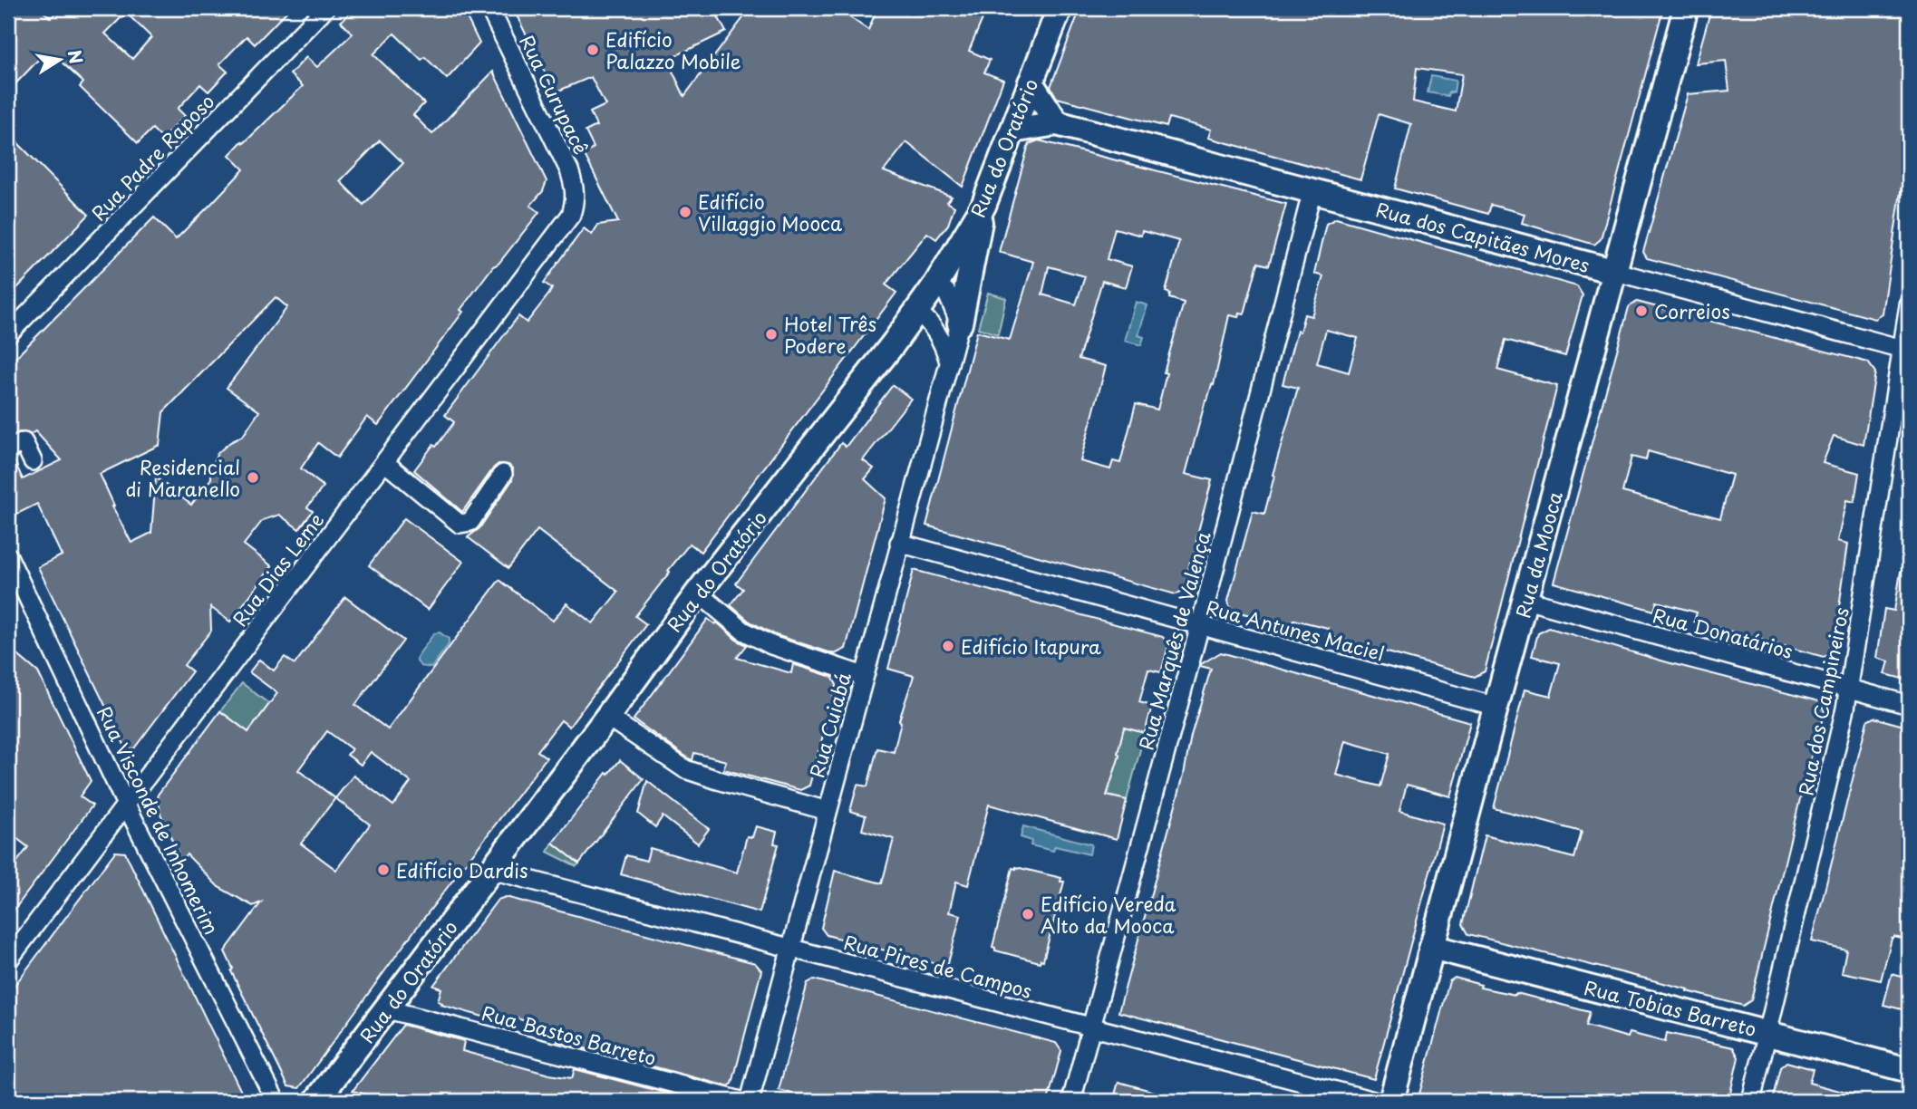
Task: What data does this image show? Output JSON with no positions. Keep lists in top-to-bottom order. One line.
{"streets":{"street":["Rua Curupacê","Rua do Oratório","Rua Padre Raposo","Rua dos Capitães Mores","Rua da Mooca","Rua Dias Leme","Rua Antunes Maciel","Rua Donatários","Rua Marquês de Valença","Rua dos Campineiros","Rua Cuiabá","Rua Visconde de Inhomerim","Rua Pires de Campos","Rua Tobias Barreto","Rua Bastos Barreto"]},"crossings":[["Rua Curupacê","Rua Dias Leme"],["Rua do Oratório","Rua dos Capitães Mores"],["Rua do Oratório","Rua Pires de Campos"],["Rua do Oratório","Rua Bastos Barreto"],["Rua dos Capitães Mores","Rua da Mooca"],["Rua dos Capitães Mores","Rua Marquês de Valença"],["Rua dos Capitães Mores","Rua dos Campineiros"],["Rua da Mooca","Rua Antunes Maciel"],["Rua da Mooca","Rua Donatários"],["Rua da Mooca","Rua Tobias Barreto"],["Rua Dias Leme","Rua Visconde de Inhomerim"],["Rua Antunes Maciel","Rua Marquês de Valença"],["Rua Antunes Maciel","Rua Cuiabá"],["Rua Donatários","Rua dos Campineiros"],["Rua Marquês de Valença","Rua Pires de Campos"],["Rua dos Campineiros","Rua Tobias Barreto"],["Rua Cuiabá","Rua Pires de Campos"]],"places":["Edifício Palazzo Mobile","Edifício Villaggio Mooca","Correios","Hotel Três Podere","Residencial di Maranello","Edifício Itapura","Edifício Dardis","Edifício Vereda Alto da Mooca"],"north":"right"}
